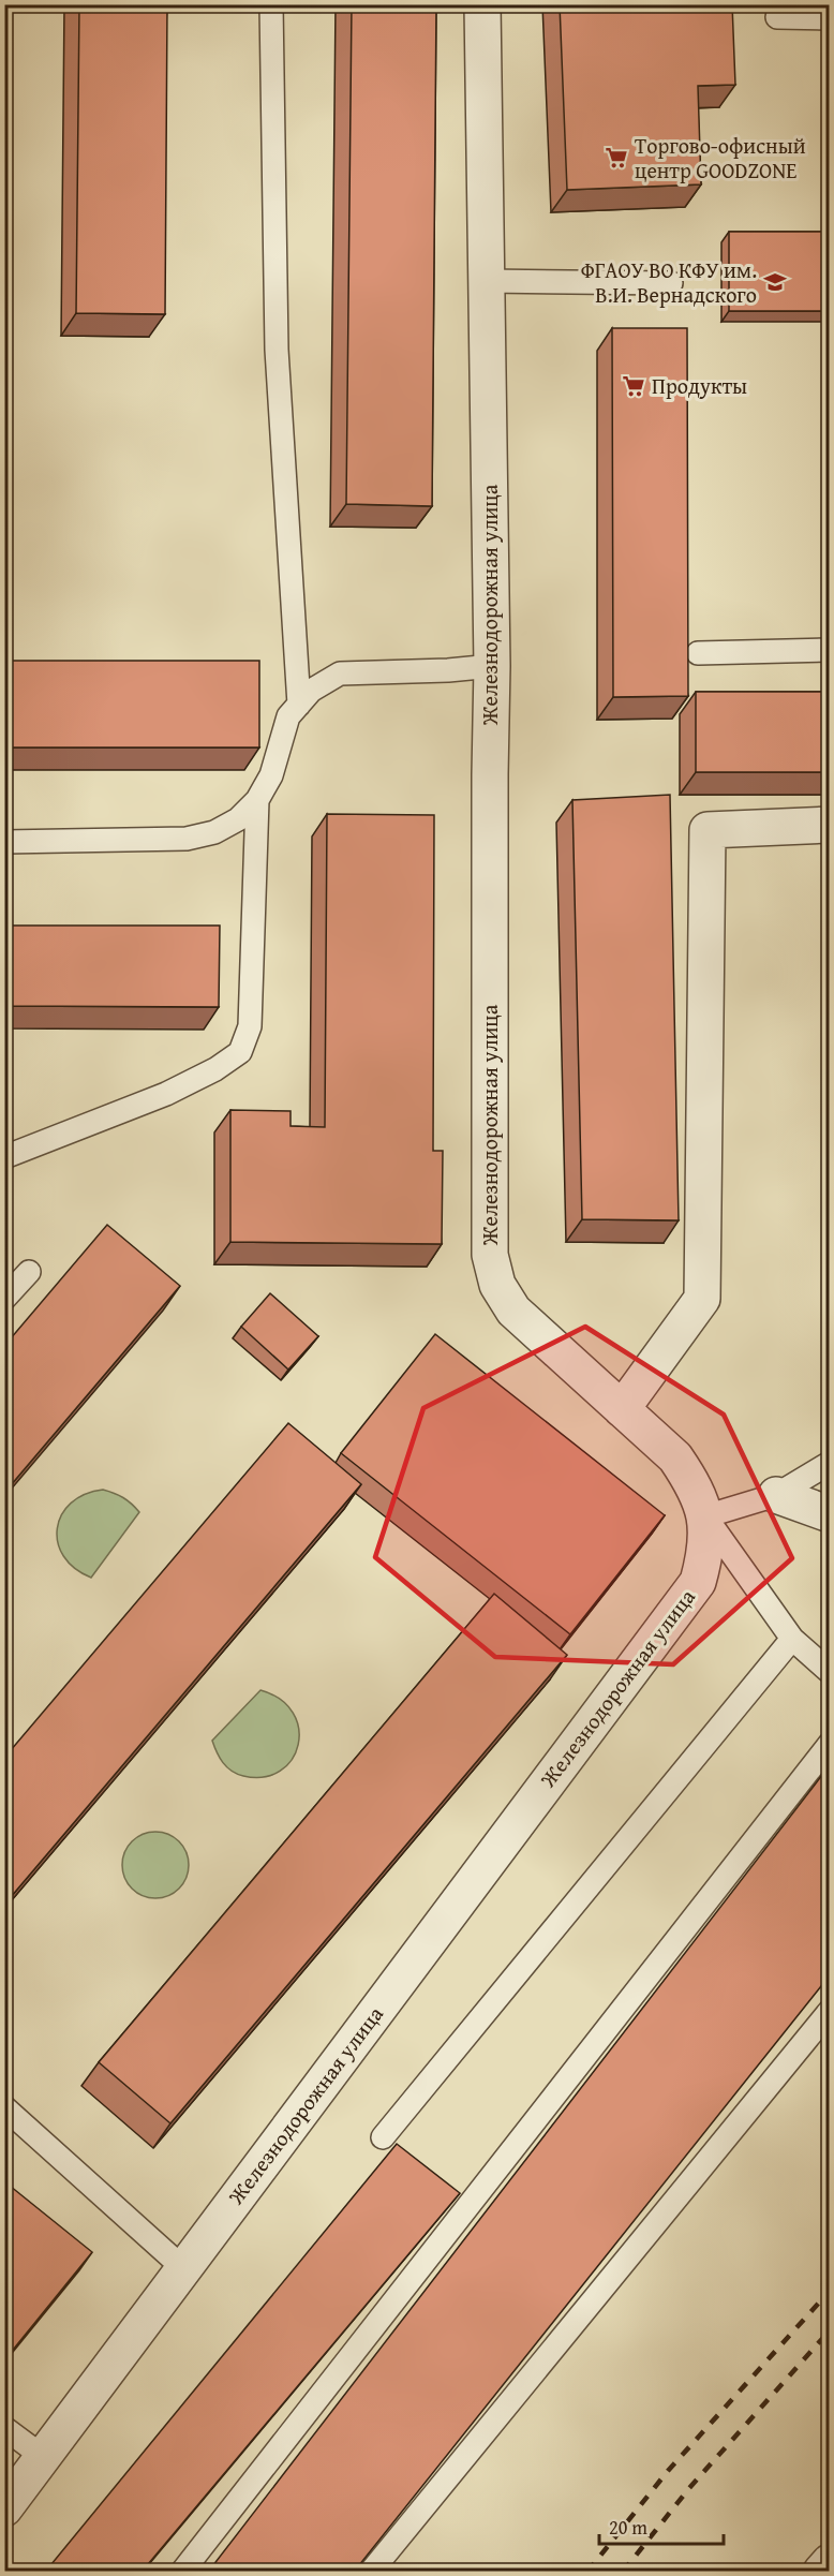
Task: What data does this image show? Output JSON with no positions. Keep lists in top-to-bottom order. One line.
{"streets":{"street":["Железнодорожная улица"]},"places":{"supermarket":["Торгово-офисный центр GOODZONE","Продукты"],"school or university":["ФГАОУ ВО КФУ им. В.И. Вернадского"]},"scale_bar":"20 m"}
